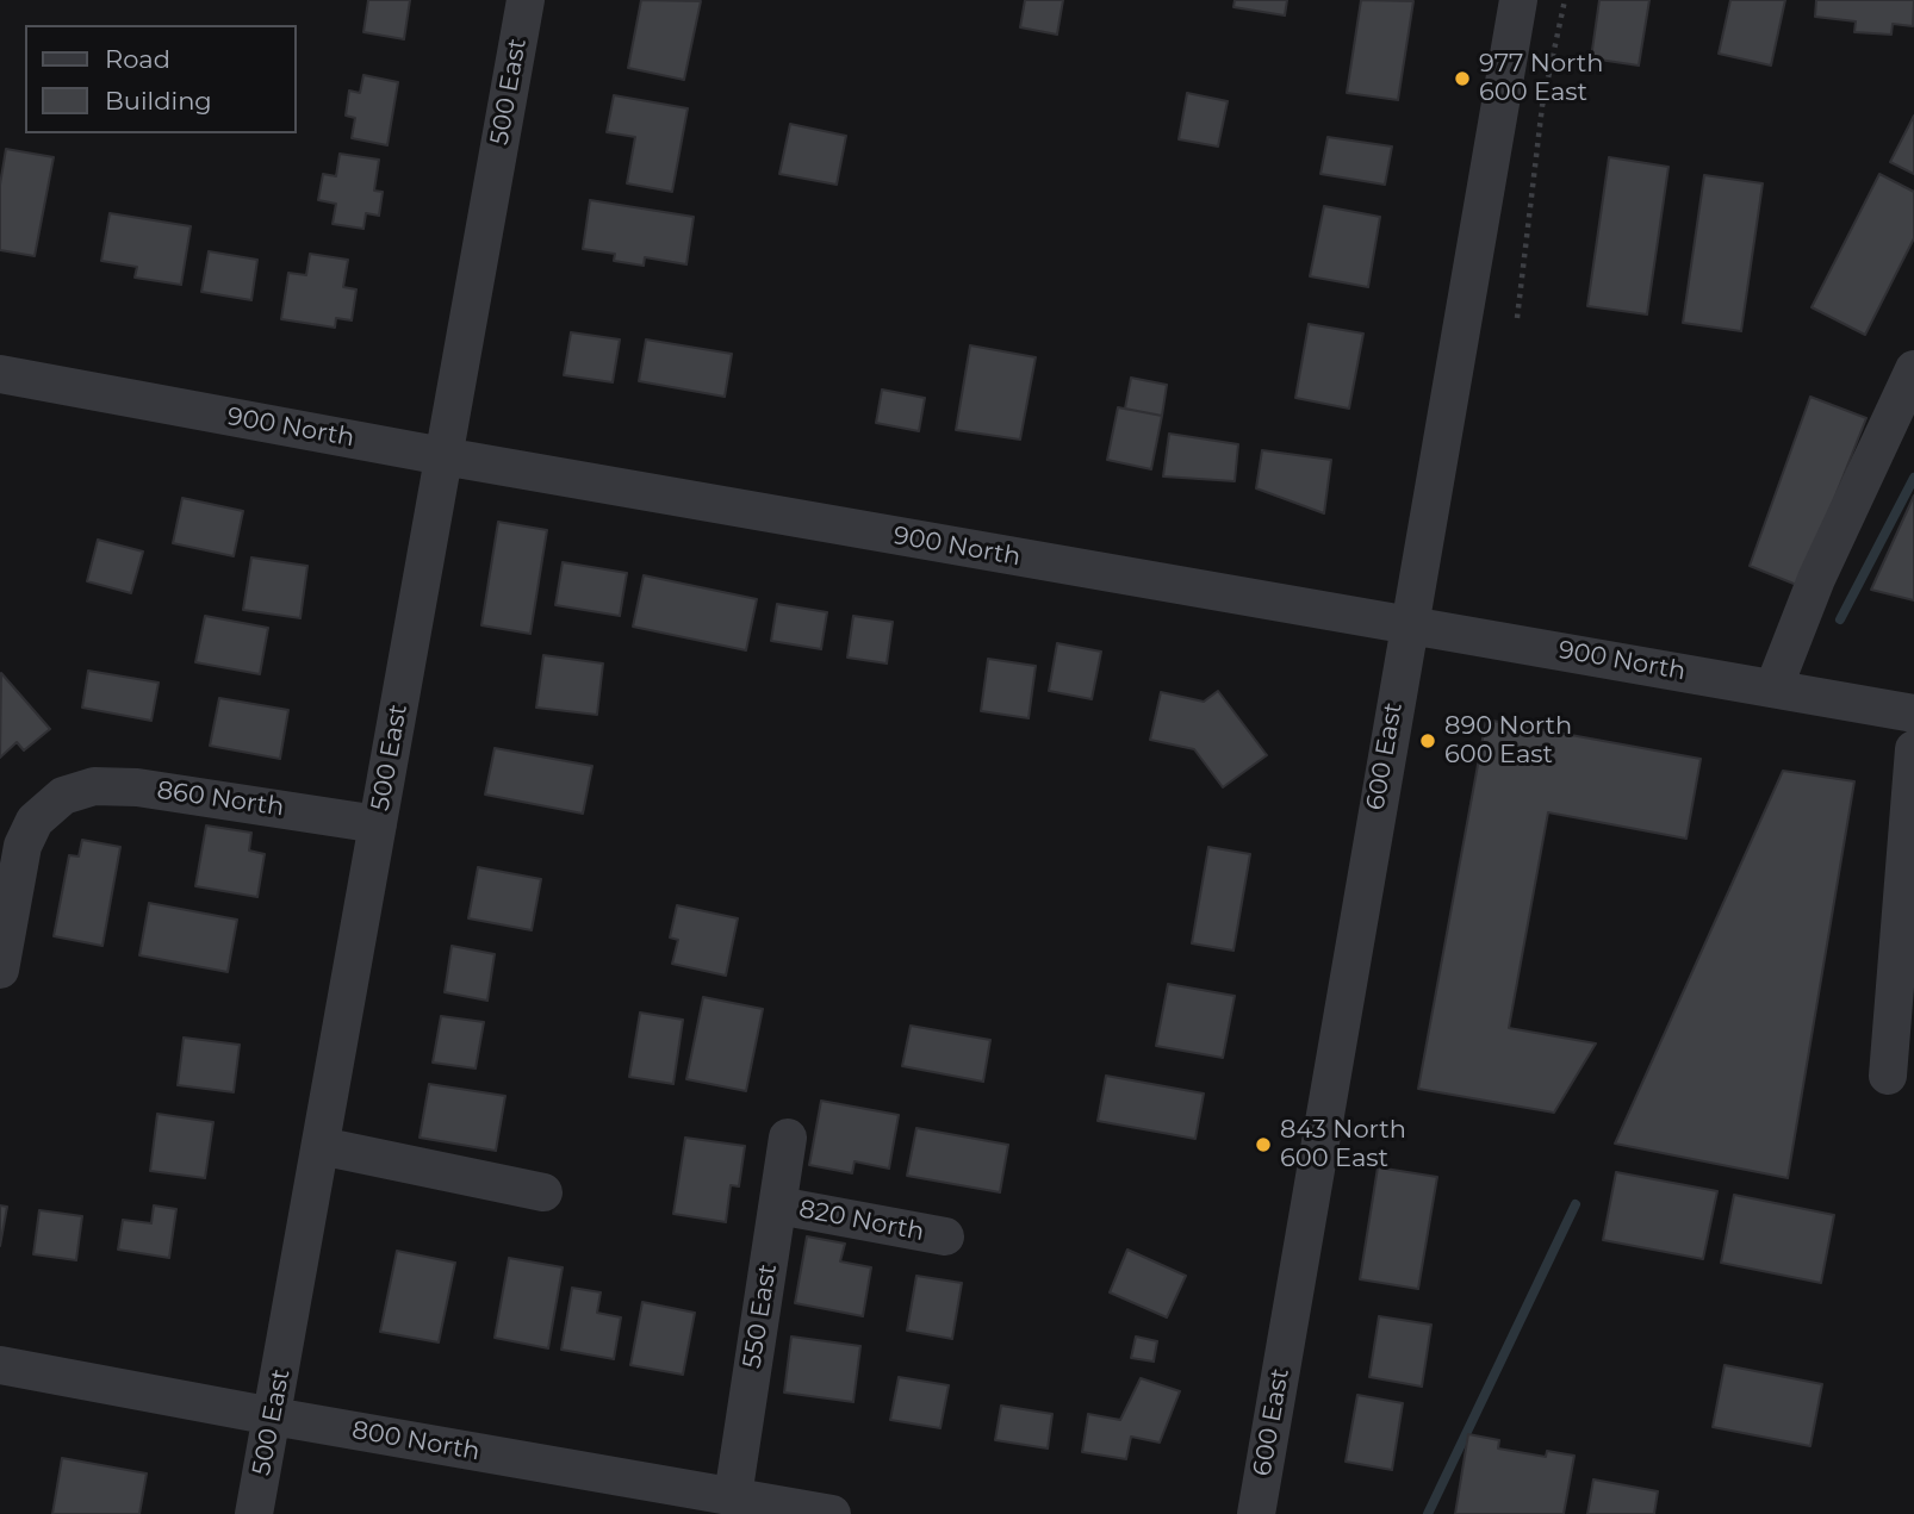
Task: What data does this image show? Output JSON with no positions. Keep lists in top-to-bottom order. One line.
{"streets":{"street":["500 East","900 North","600 East","860 North","820 North","550 East","800 North"]},"crossings":[["500 East","900 North"],["500 East","860 North"],["500 East","800 North"],["900 North","600 East"],["820 North","550 East"],["550 East","800 North"]],"places":["977 North 600 East","890 North 600 East","843 North 600 East"],"legend":["Road","Building"]}
